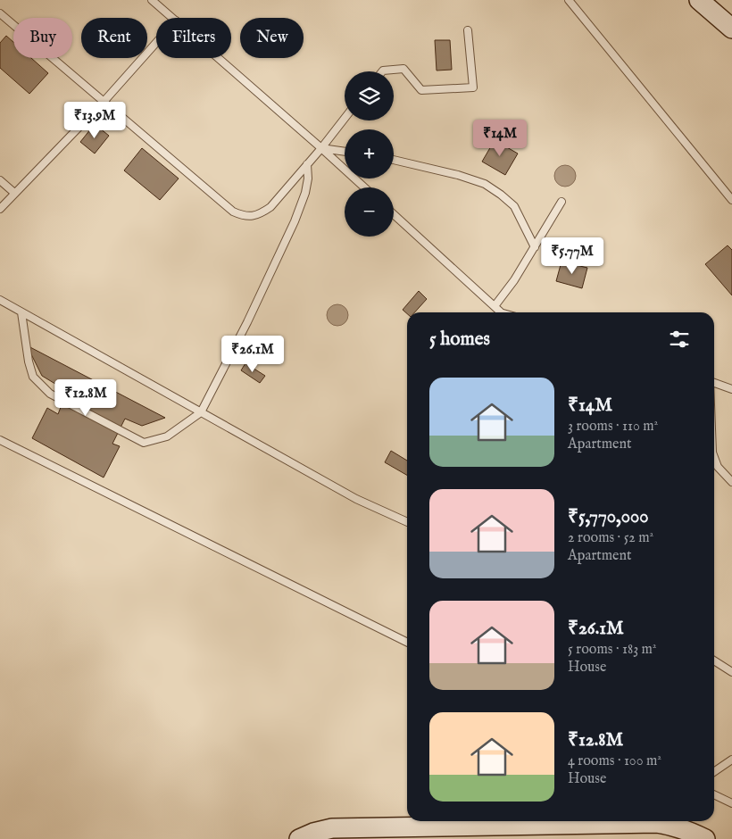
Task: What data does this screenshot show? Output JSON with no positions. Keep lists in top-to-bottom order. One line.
{"page":{"chip":["Buy","Rent","Filters","New"],"map_buttons":["+","−"],"price":["₹13.9M","₹14M","₹5.77M","₹26.1M","₹12.8M"],"heading":"5 homes","list":[{"name":"₹14M","note":"3 rooms · 110 m² · Apartment"},{"name":"₹5,770,000","note":"2 rooms · 52 m² · Apartment"},{"name":"₹26.1M","note":"5 rooms · 183 m² · House"},{"name":"₹12.8M","note":"4 rooms · 100 m² · House"}]}}
